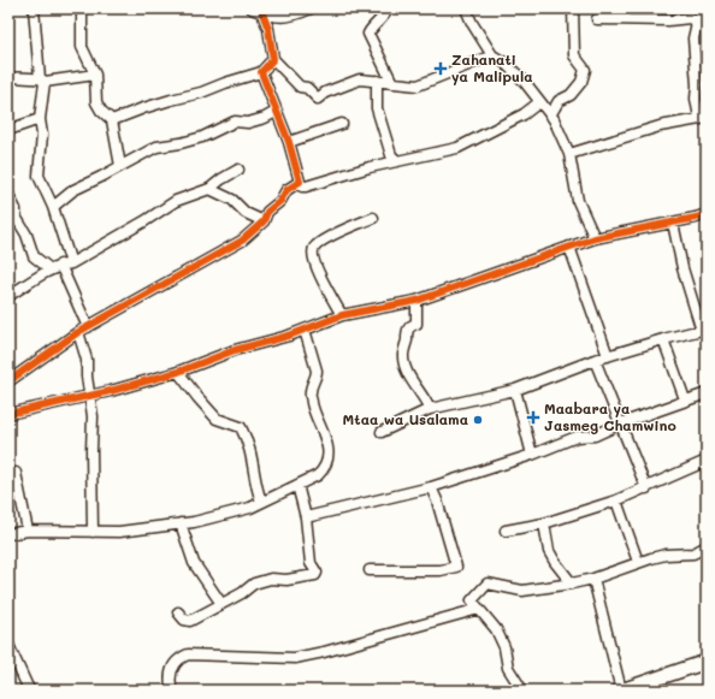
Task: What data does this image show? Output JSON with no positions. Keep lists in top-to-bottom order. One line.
{"places":{"health":["Zahanati ya Malipula","Maabara ya Jasmeg Chamwino"],"other":["Mtaa wa Usalama"]}}
